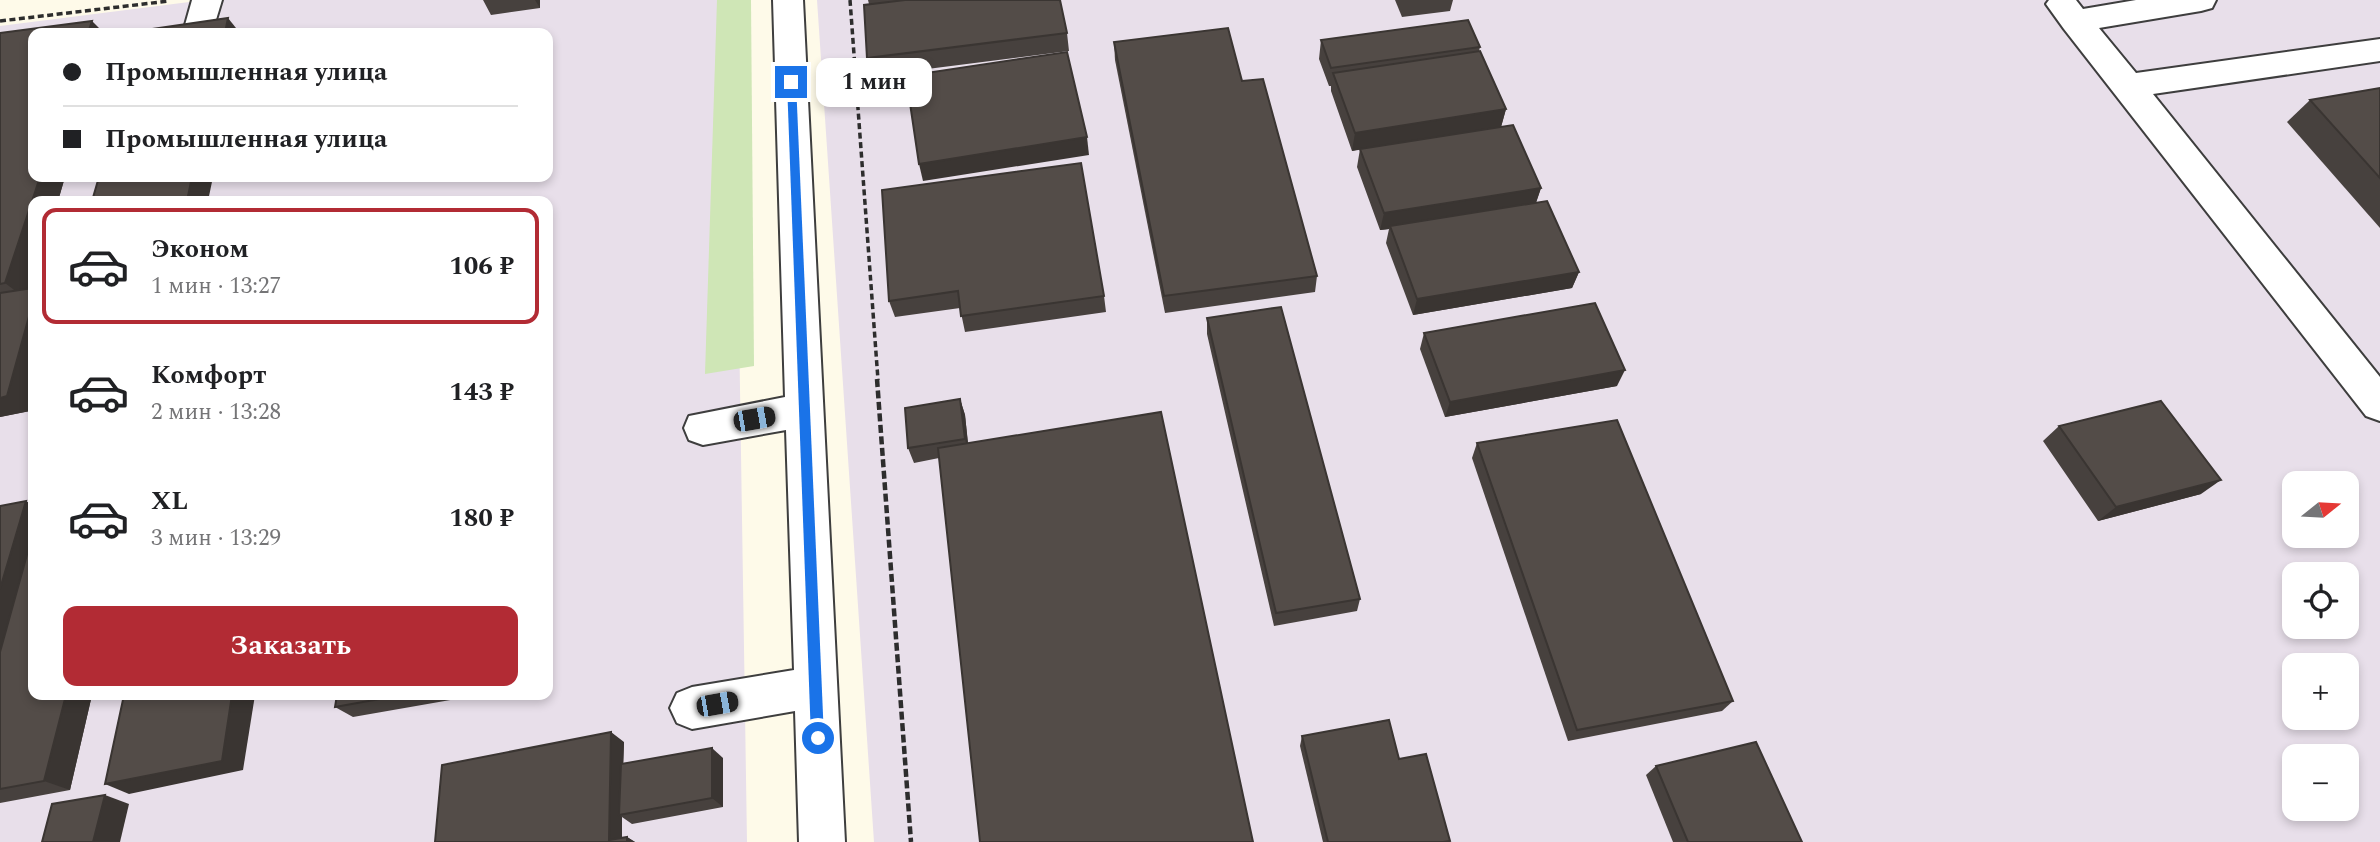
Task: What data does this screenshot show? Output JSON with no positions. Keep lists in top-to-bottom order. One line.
{"north":"right","page":{"banner":["Промышленная улица","Промышленная улица"],"bubble":"1 мин","list":[{"name":"Эконом","note":"1 мин · 13:27","value":"106 ₽"},{"name":"Комфорт","note":"2 мин · 13:28","value":"143 ₽"},{"name":"XL","note":"3 мин · 13:29","value":"180 ₽"}],"map_buttons":["+","−"],"buttons":"Заказать"}}
